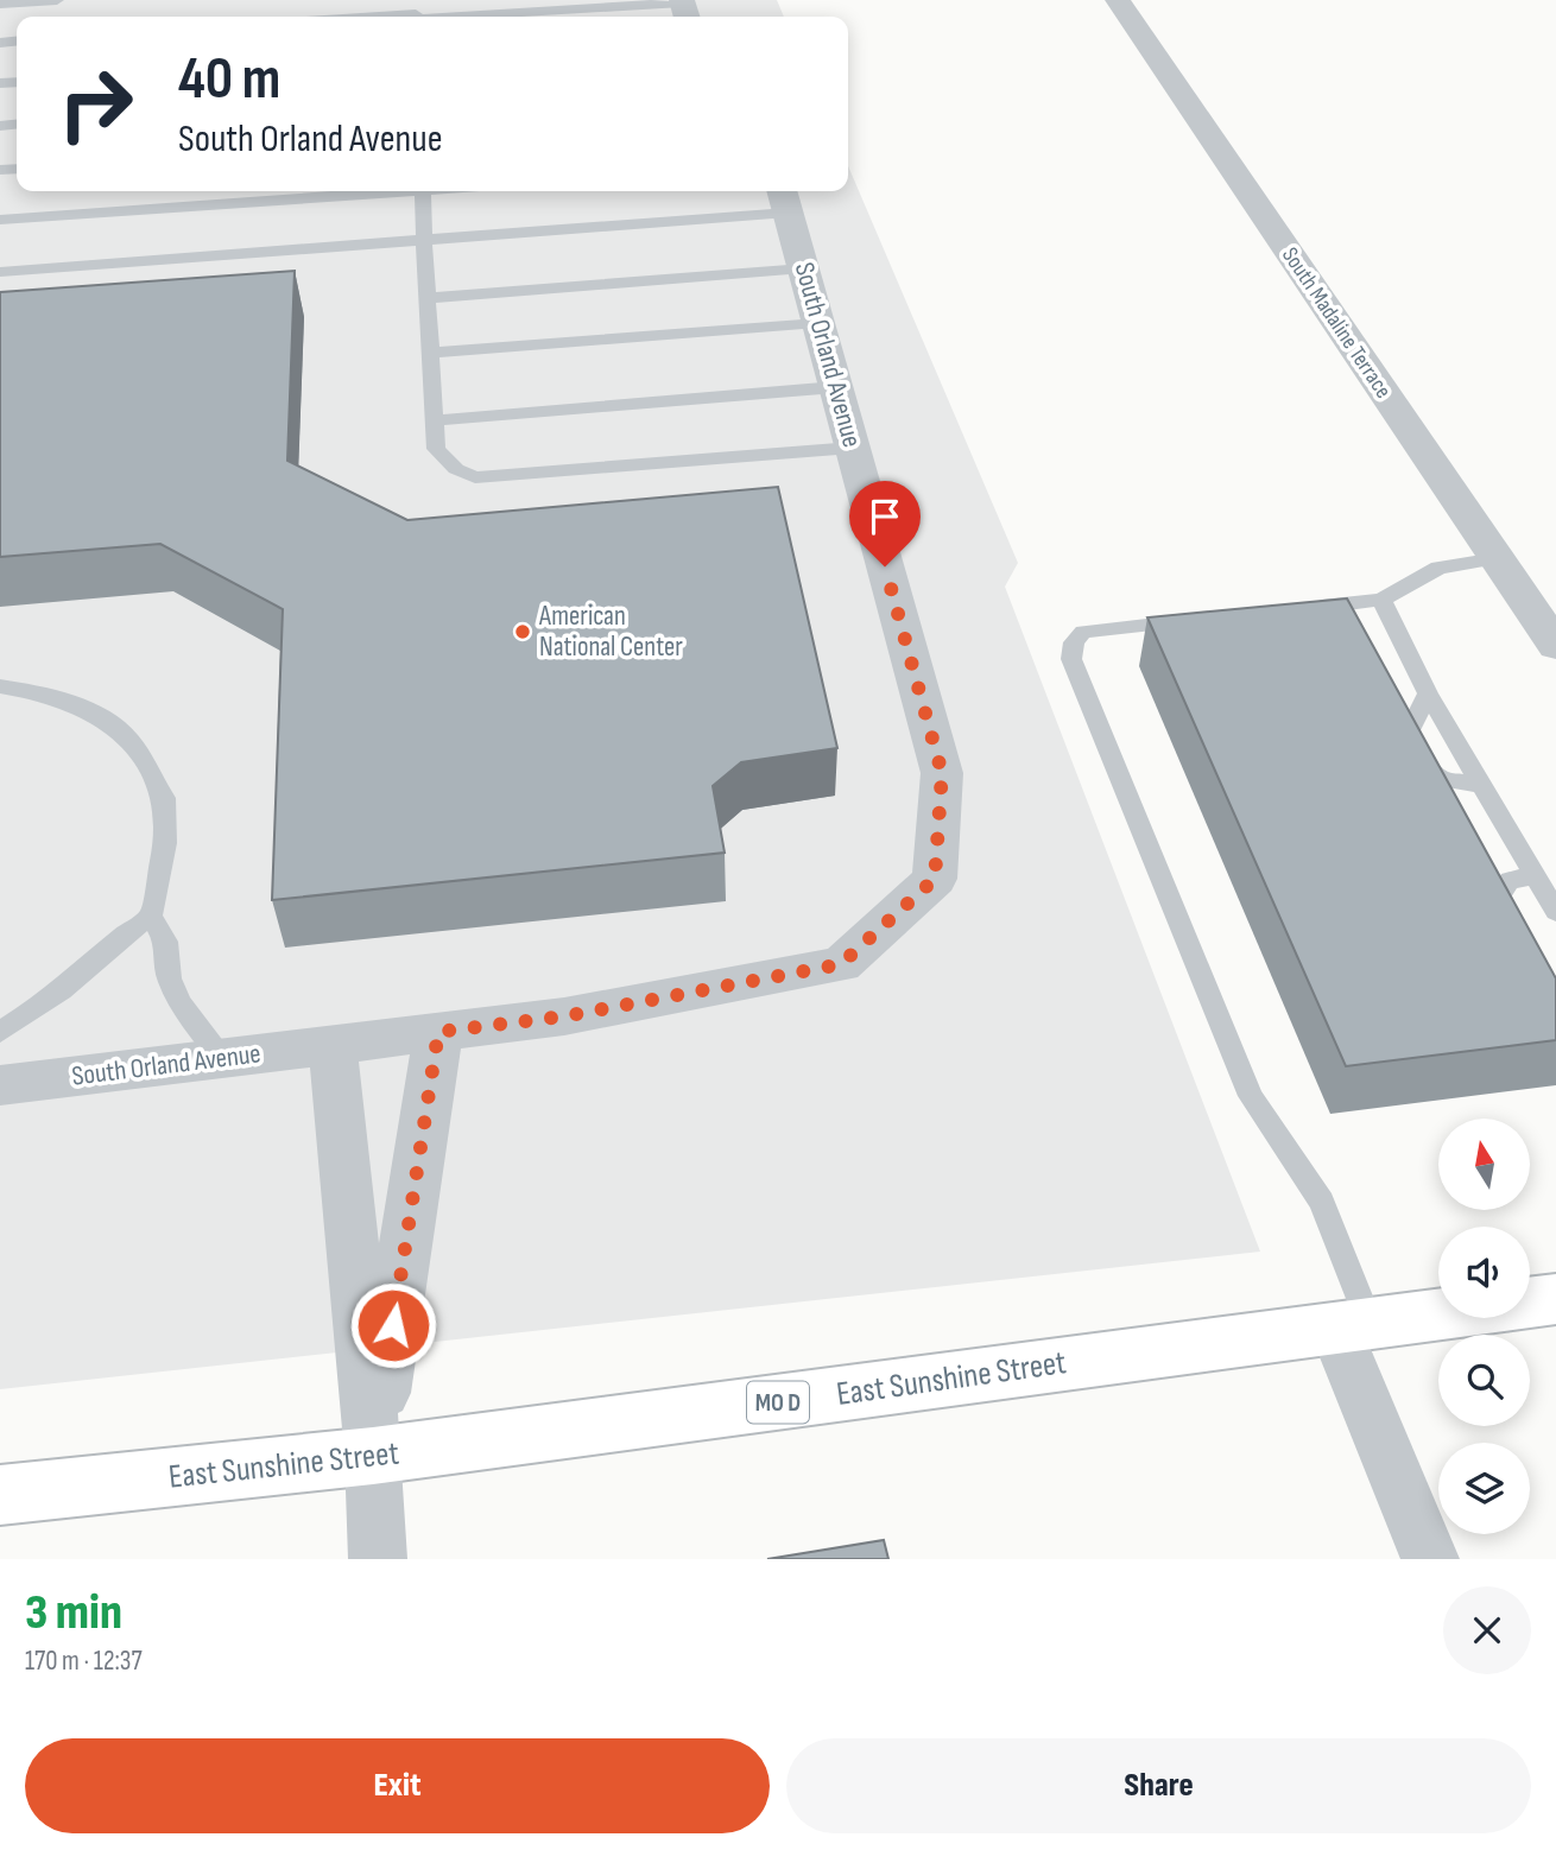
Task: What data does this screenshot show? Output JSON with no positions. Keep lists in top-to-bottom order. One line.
{"streets":{"main road":["East Sunshine Street","MO D"],"street":["South Madaline Terrace","South Orland Avenue"]},"places":["American National Center"],"north":"top","page":{"turn":["40 m","South Orland Avenue"],"heading":["3 min","170 m · 12:37"],"buttons":["Exit","Share"]}}
